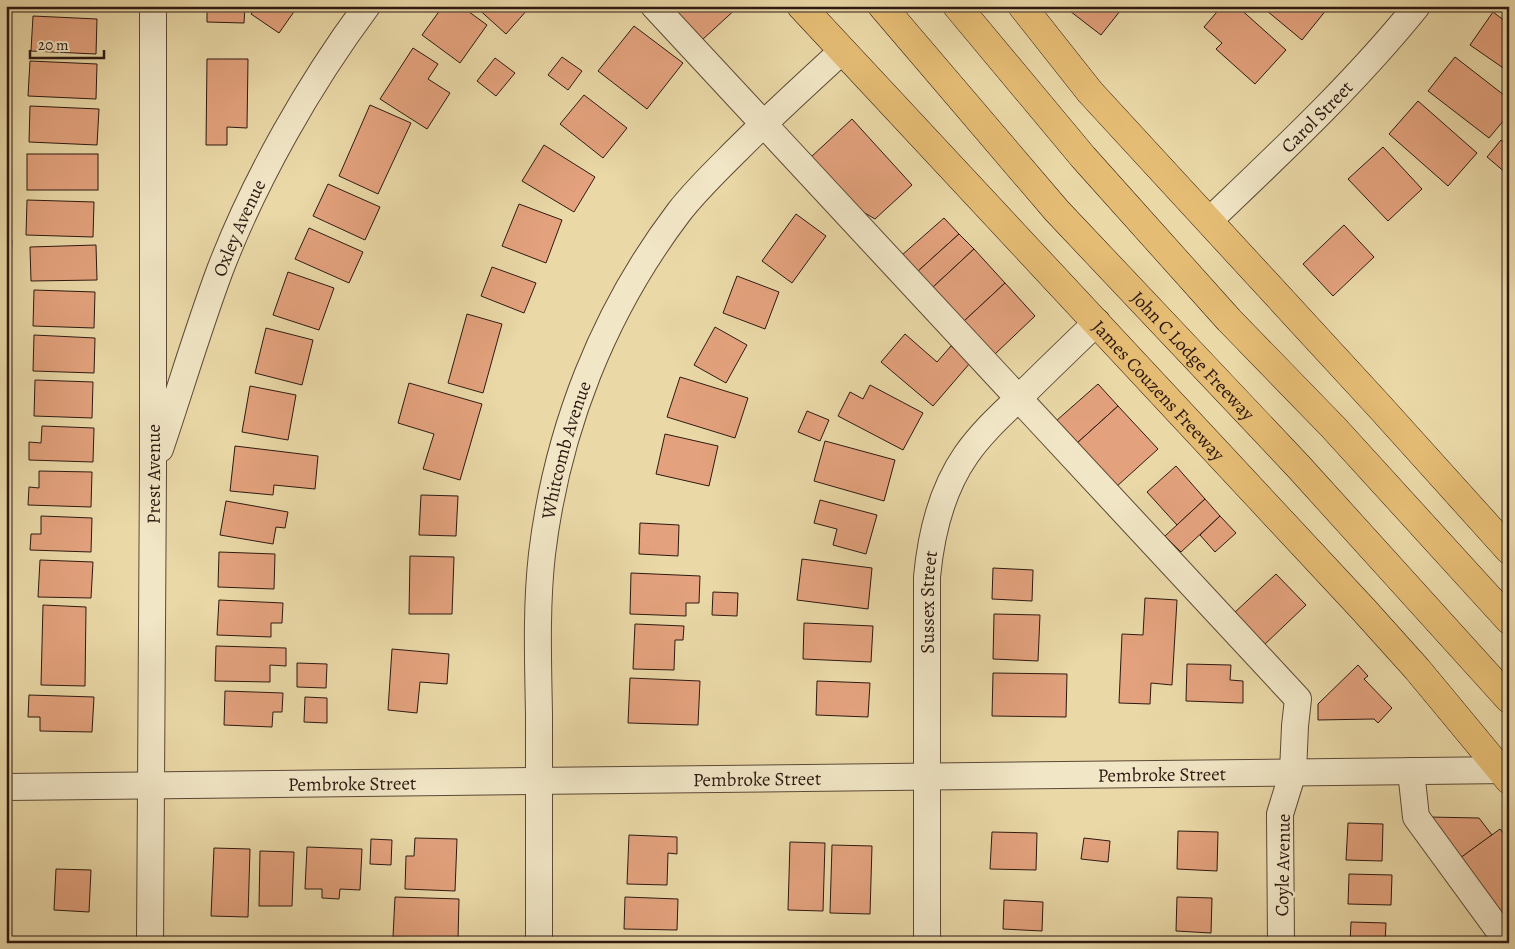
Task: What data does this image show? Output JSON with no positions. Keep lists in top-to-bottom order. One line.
{"streets":{"main road":["John C Lodge Freeway","James Couzens Freeway"],"street":["Carol Street","Oxley Avenue","Whitcomb Avenue","Prest Avenue","Sussex Street","Pembroke Street","Coyle Avenue"]},"crossings":[["Oxley Avenue","Prest Avenue"],["James Couzens Freeway","Whitcomb Avenue"],["James Couzens Freeway","Sussex Street"],["James Couzens Freeway","Pembroke Street"],["Whitcomb Avenue","Pembroke Street"],["Prest Avenue","Pembroke Street"],["Sussex Street","Pembroke Street"],["Sussex Street","Coyle Avenue"],["Pembroke Street","Coyle Avenue"]],"scale_bar":"20 m"}
